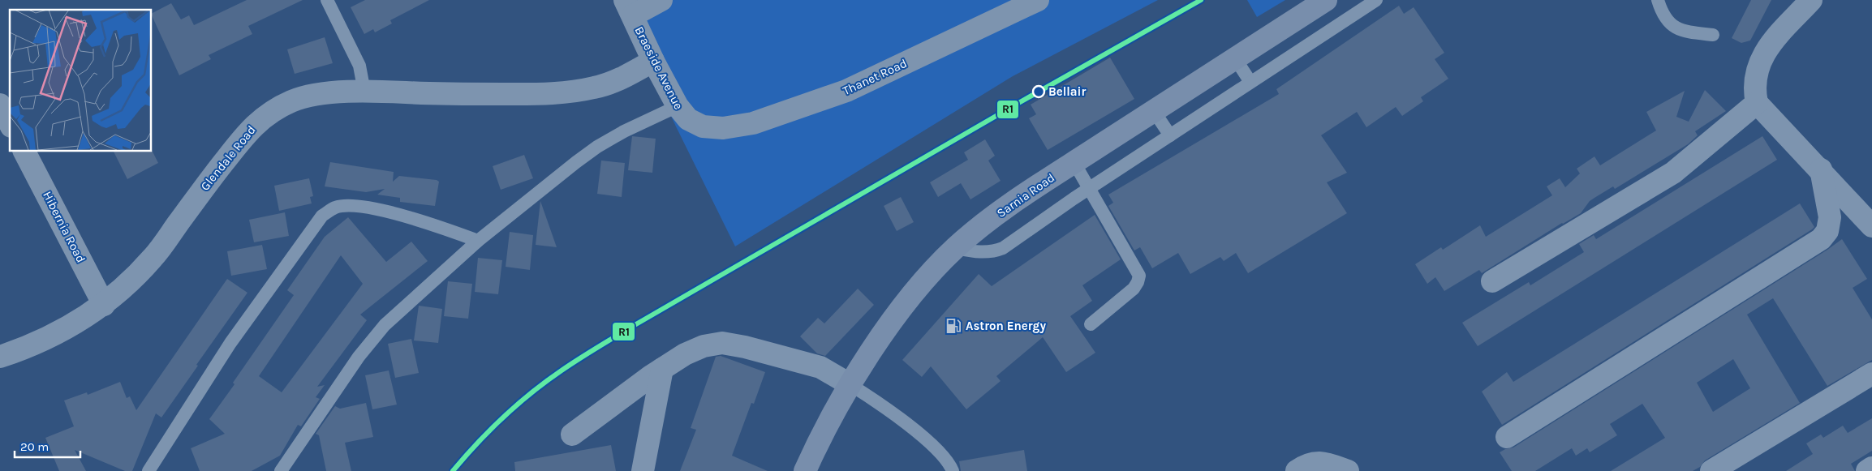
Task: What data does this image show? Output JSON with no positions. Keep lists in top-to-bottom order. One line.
{"streets":{"main road":["Sarnia Road"],"street":["Braeside Avenue","Thanet Road","Glendale Road","Hibernia Road"]},"crossings":[["Braeside Avenue","Thanet Road"],["Braeside Avenue","Glendale Road"],["Glendale Road","Hibernia Road"]],"places":{"other":["Bellair"],"fuel station":["Astron Energy"]},"lines":["transit line R1"],"scale_bar":"20 m"}
